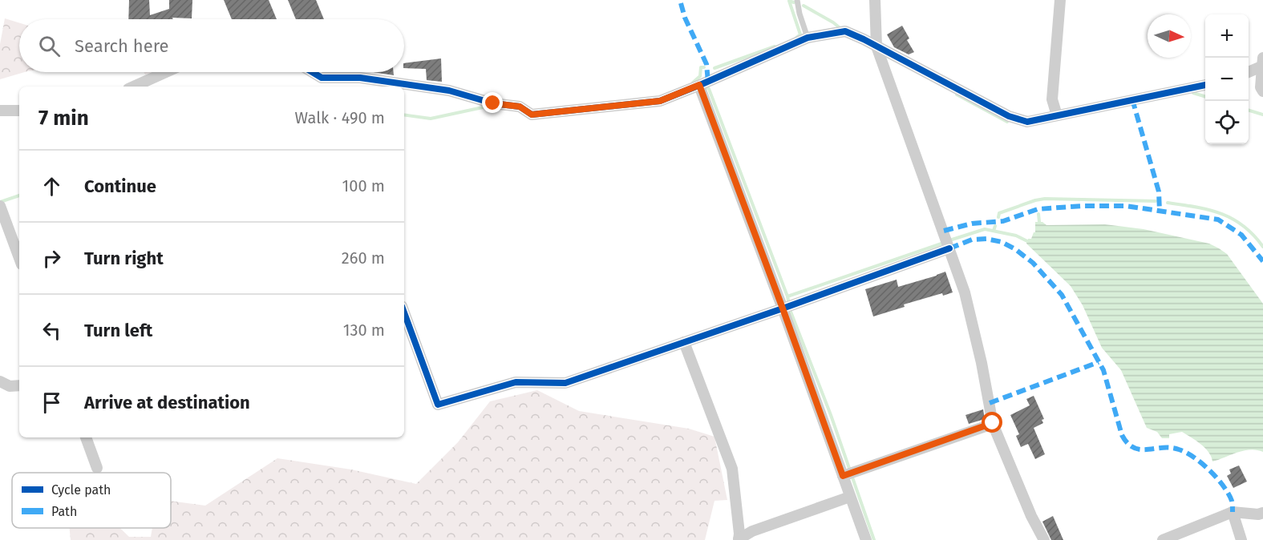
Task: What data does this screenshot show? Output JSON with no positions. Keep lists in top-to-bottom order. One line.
{"legend":["Cycle path","Path"],"north":"right","page":{"map_buttons":["+","−"],"search":"Search here","heading":["7 min","Walk · 490 m"],"list":[["Continue","100 m"],["Turn right","260 m"],["Turn left","130 m"],"Arrive at destination"]}}
